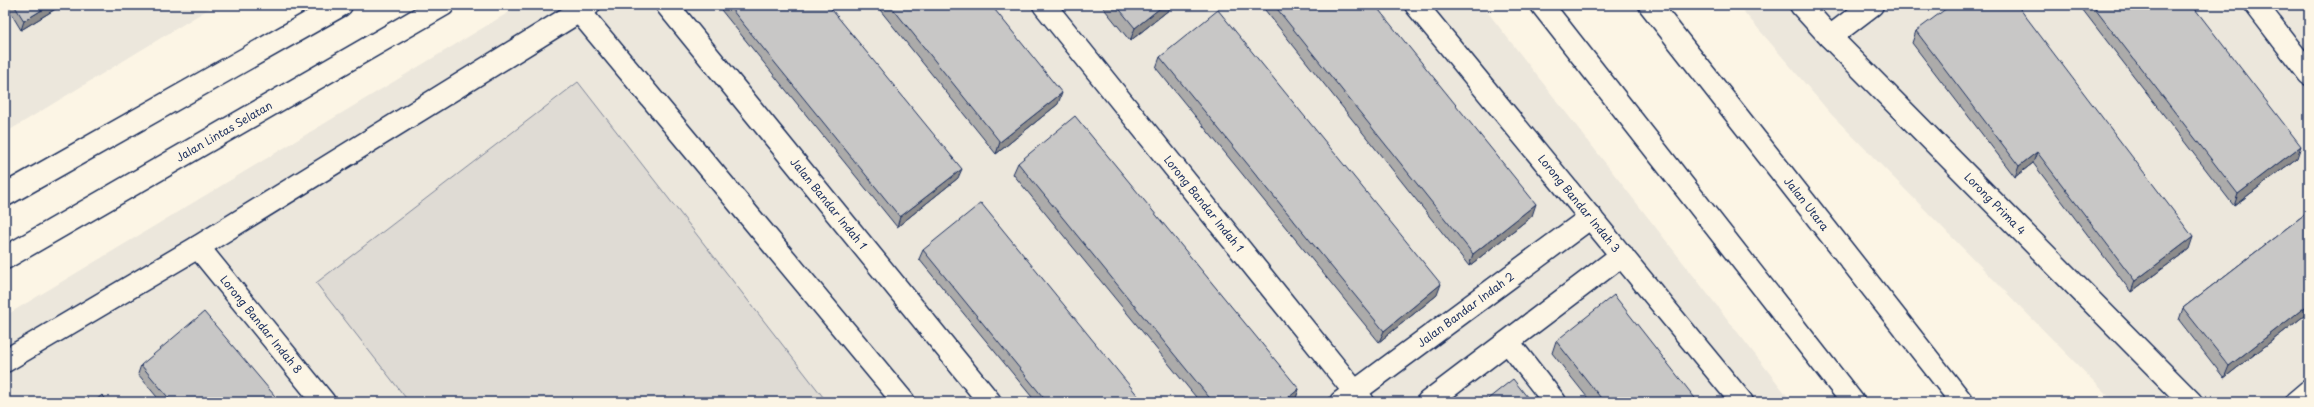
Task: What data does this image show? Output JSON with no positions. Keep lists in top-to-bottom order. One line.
{"streets":{"main road":["Jalan Lintas Selatan","Lorong Bandar Indah 1","Lorong Bandar Indah 3","Jalan Utara","Jalan Bandar Indah 1","Lorong Prima 4","Jalan Bandar Indah 2","Lorong Bandar Indah 8"]},"crossings":[["Lorong Bandar Indah 1","Jalan Bandar Indah 2"],["Lorong Bandar Indah 3","Jalan Bandar Indah 2"]]}
